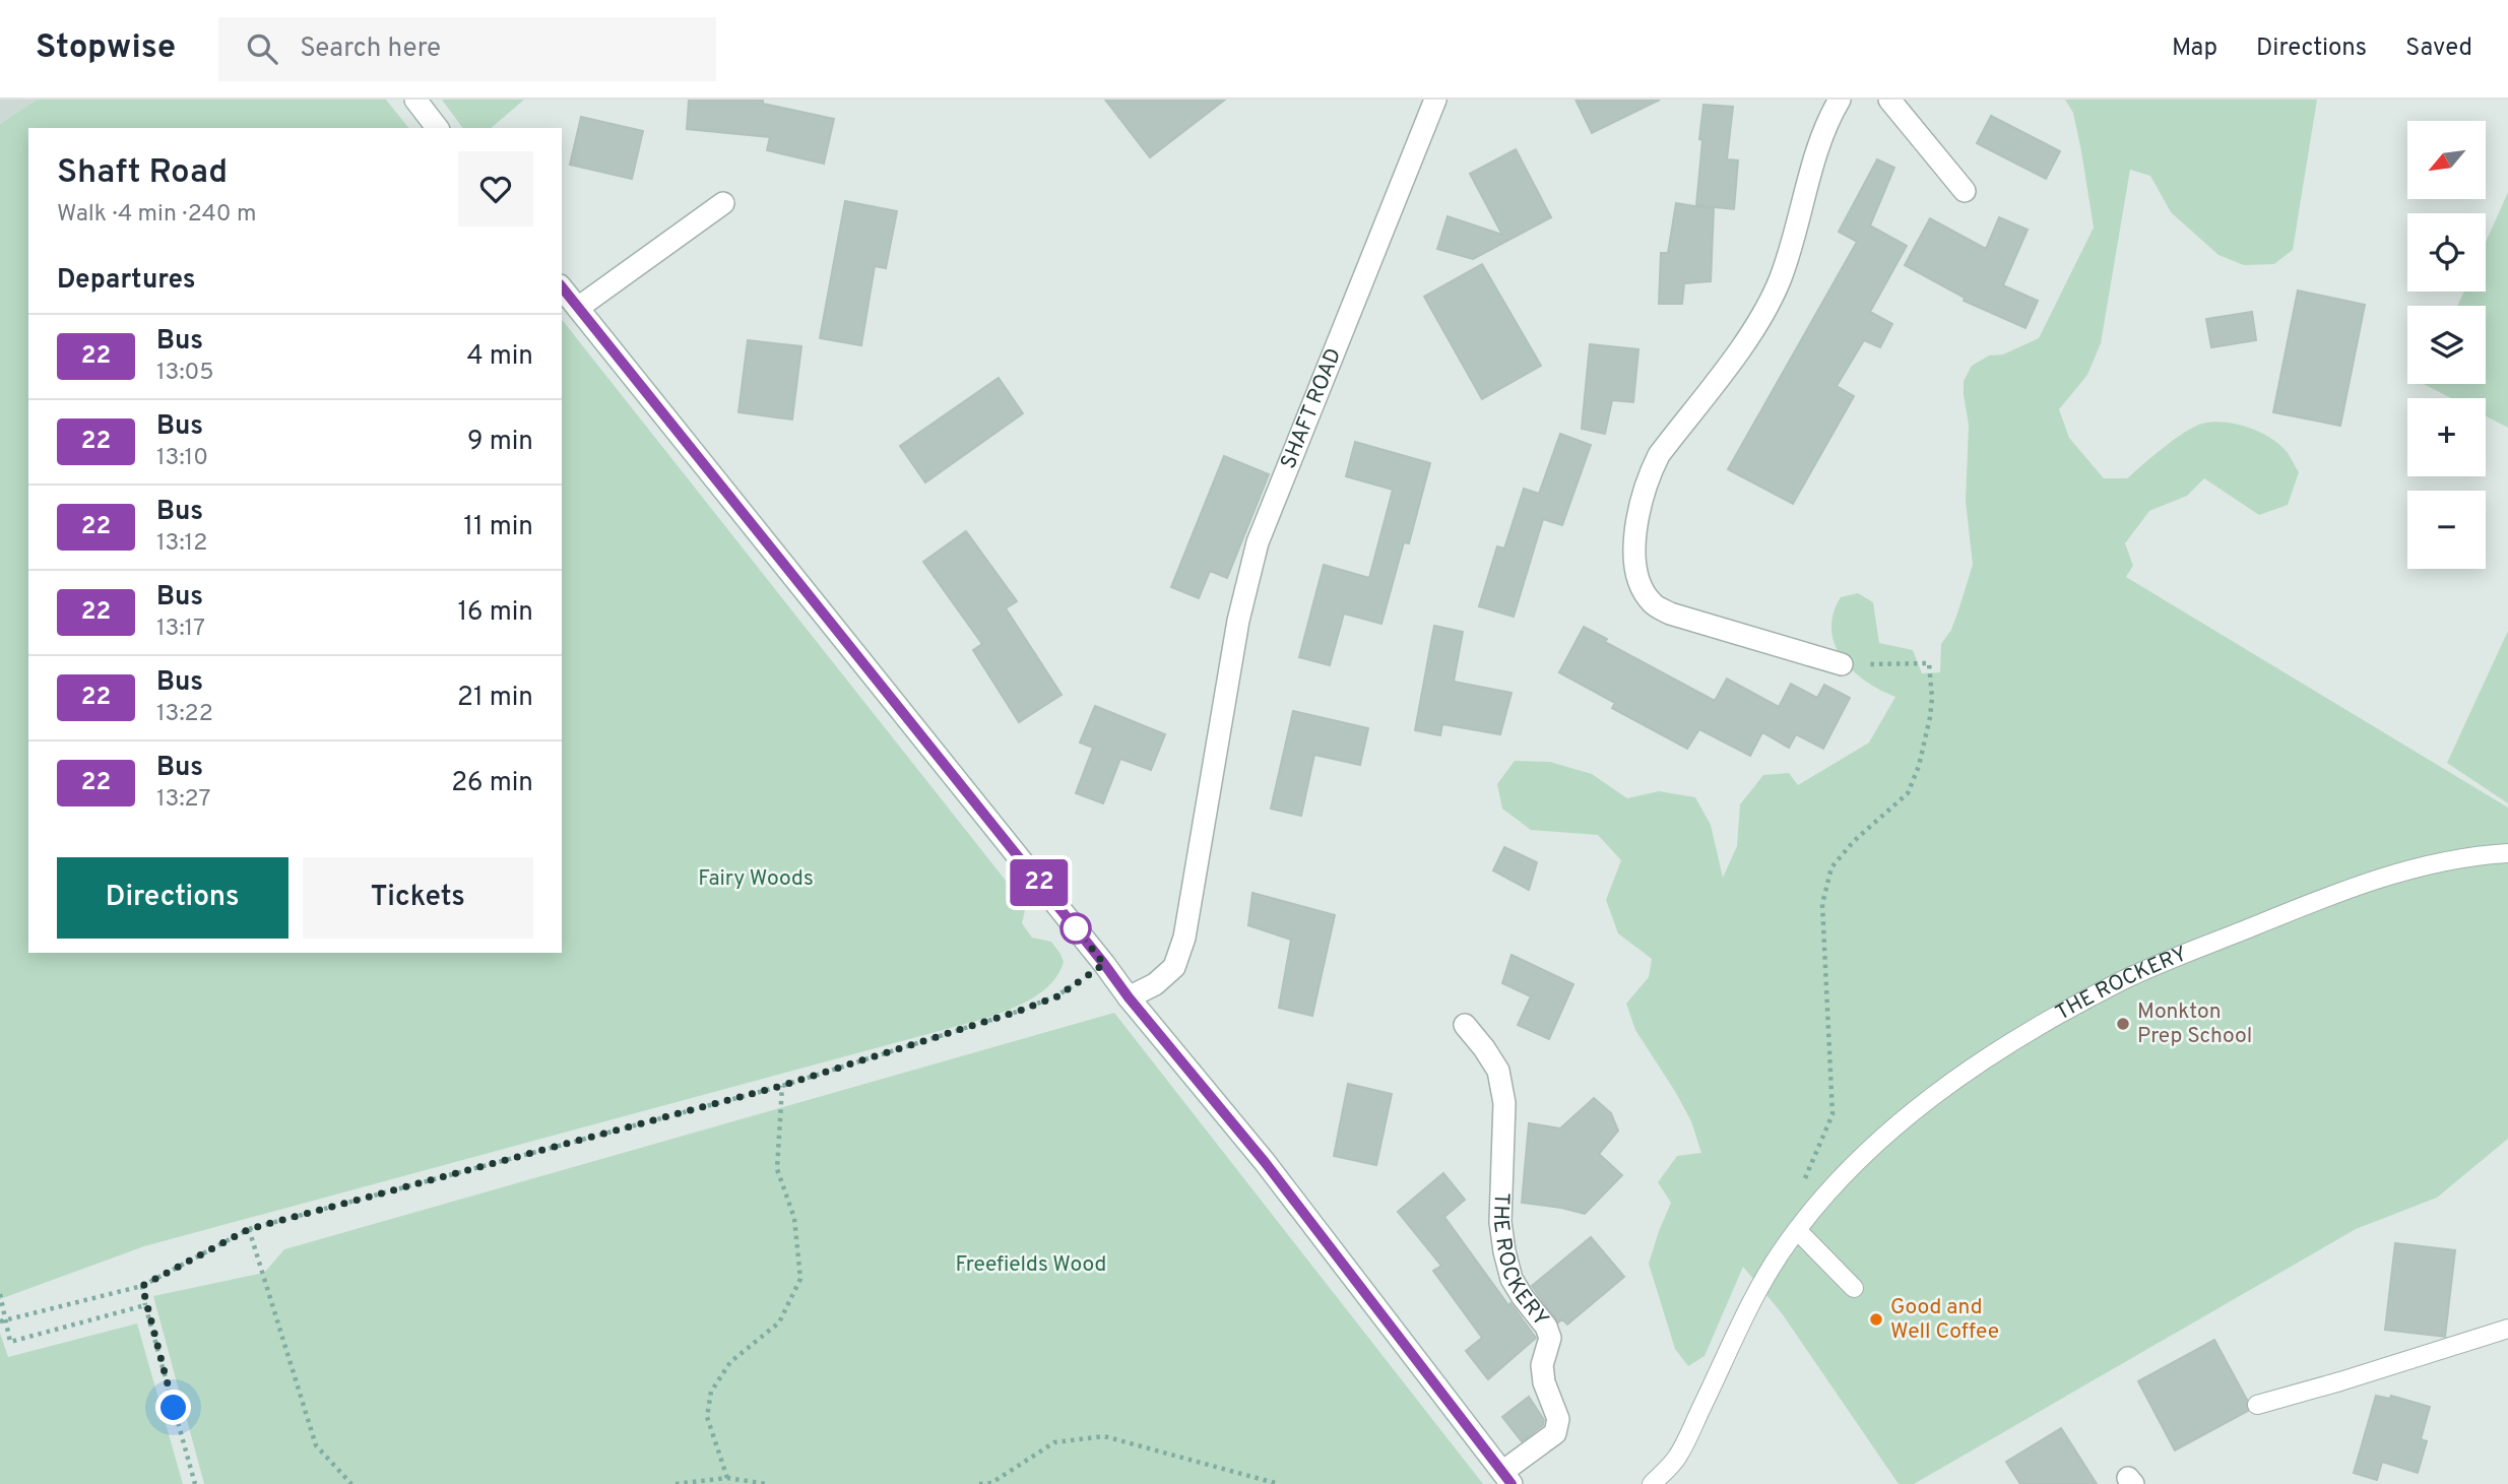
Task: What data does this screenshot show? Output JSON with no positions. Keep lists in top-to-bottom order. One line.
{"streets":{"street":["SHAFT ROAD","THE ROCKERY"]},"parks":["Fairy Woods","Freefields Wood"],"places":["Monkton Prep School","Good and Well Coffee"],"lines":["bus line 22"],"north":"bottom left","page":{"header":"Stopwise","search":"Search here","nav":["Map","Directions","Saved"],"on_map":"22","map_buttons":["+","−"],"heading":[["Shaft Road","Walk · 4 min · 240 m"],"Departures"],"list":[{"mark":"22","name":"Bus","note":"13:05","value":"4 min"},{"mark":"22","name":"Bus","note":"13:10","value":"9 min"},{"mark":"22","name":"Bus","note":"13:12","value":"11 min"},{"mark":"22","name":"Bus","note":"13:17","value":"16 min"},{"mark":"22","name":"Bus","note":"13:22","value":"21 min"},{"mark":"22","name":"Bus","note":"13:27","value":"26 min"}],"buttons":["Directions","Tickets"]}}
